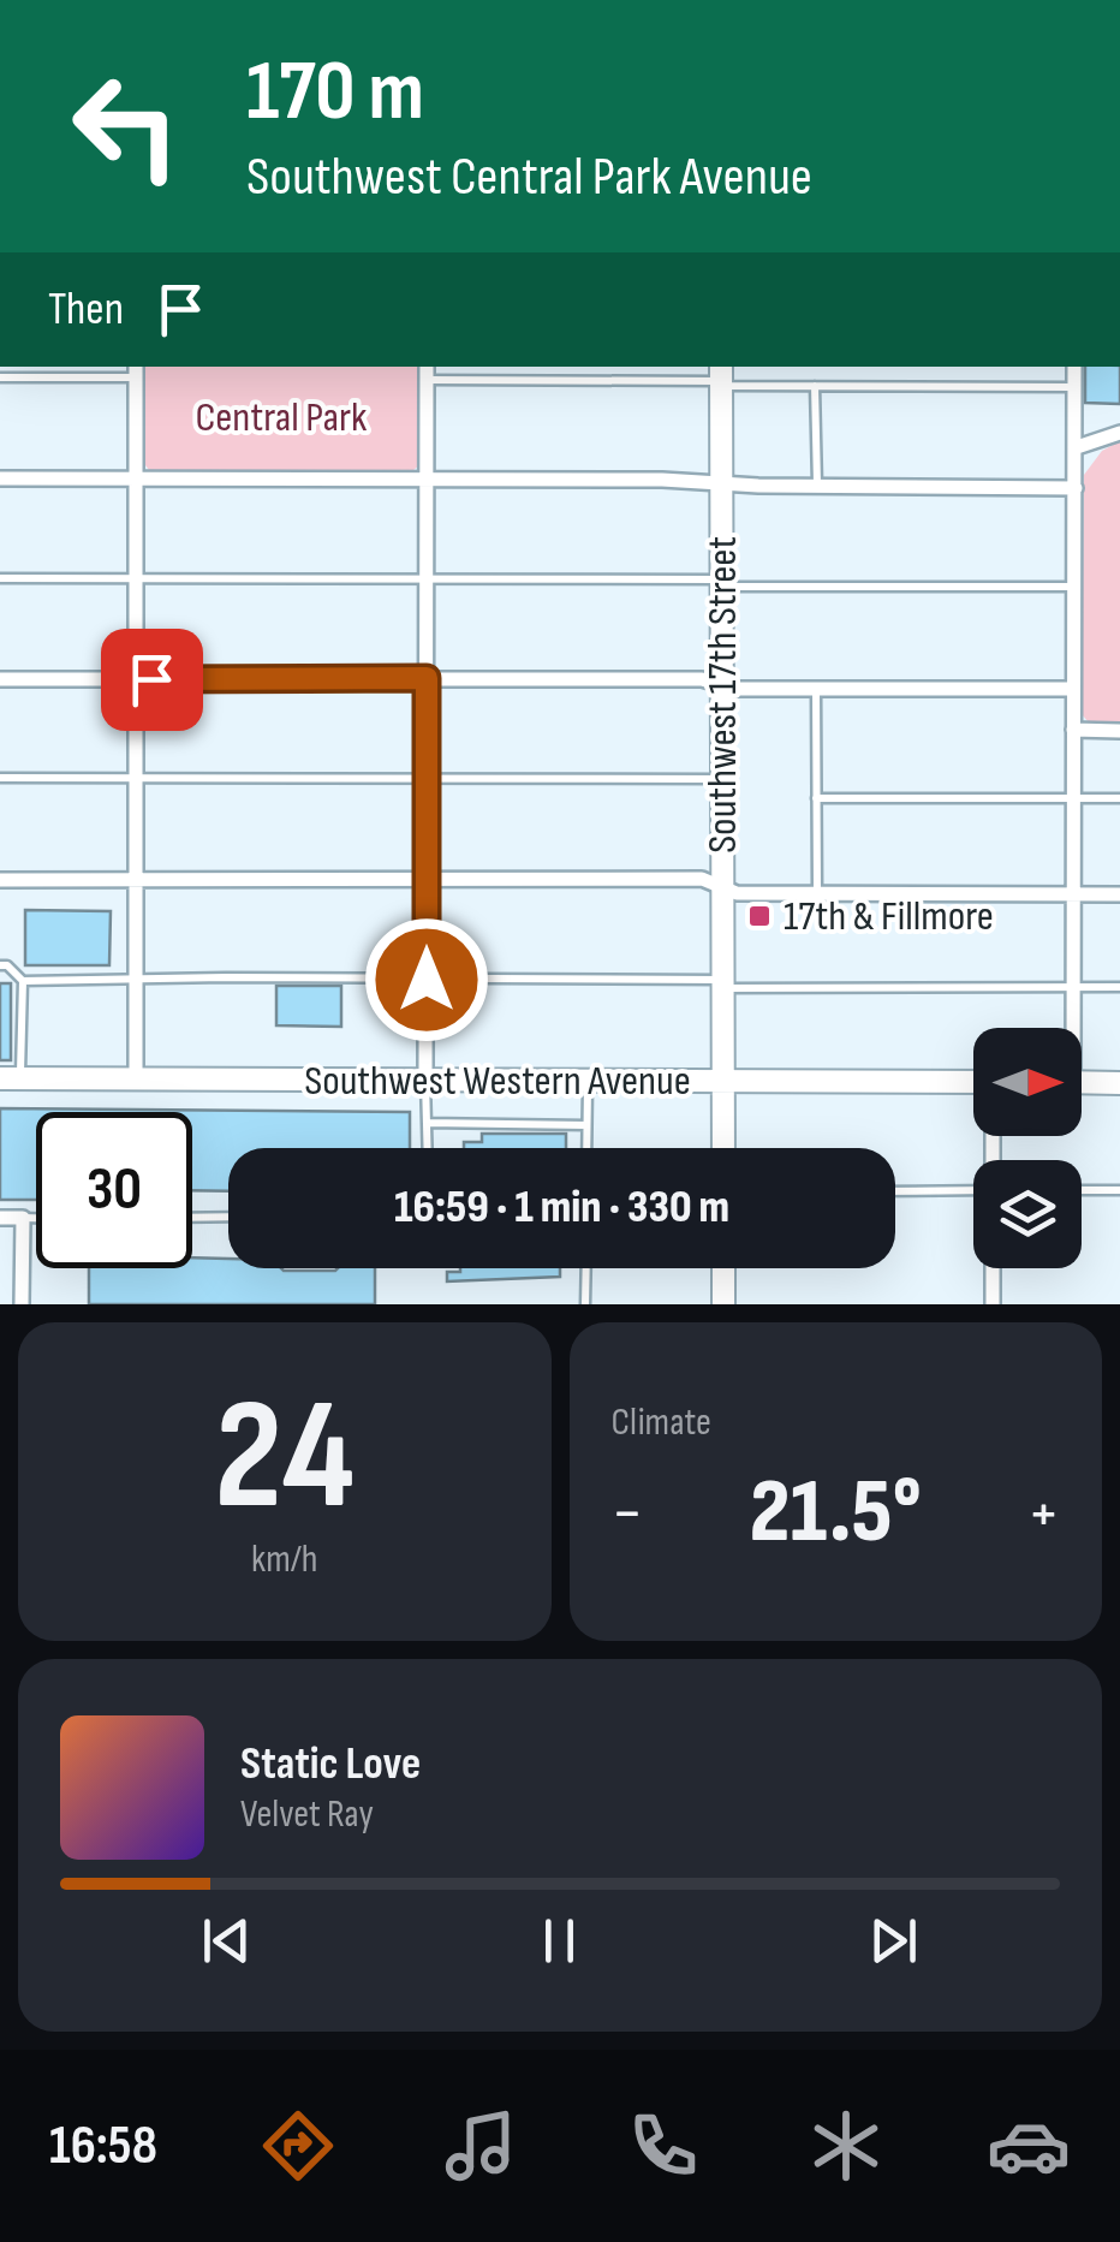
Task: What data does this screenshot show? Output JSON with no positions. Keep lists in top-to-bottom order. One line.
{"streets":{"street":["Southwest 17th Street","Southwest Western Avenue"]},"crossings":[["Southwest 17th Street","Southwest Western Avenue"]],"parks":["Central Park"],"places":{"transit":["17th & Fillmore"]},"north":"right","page":{"turn":["170 m","Southwest Central Park Avenue"],"then":"Then","limit":"30","trip":"16:59 · 1 min · 330 m","tile":[["24","km/h"],"Climate"],"heat":["−","21.5°","+"],"song":["Static Love","Velvet Ray"],"tabs":"16:58"}}
